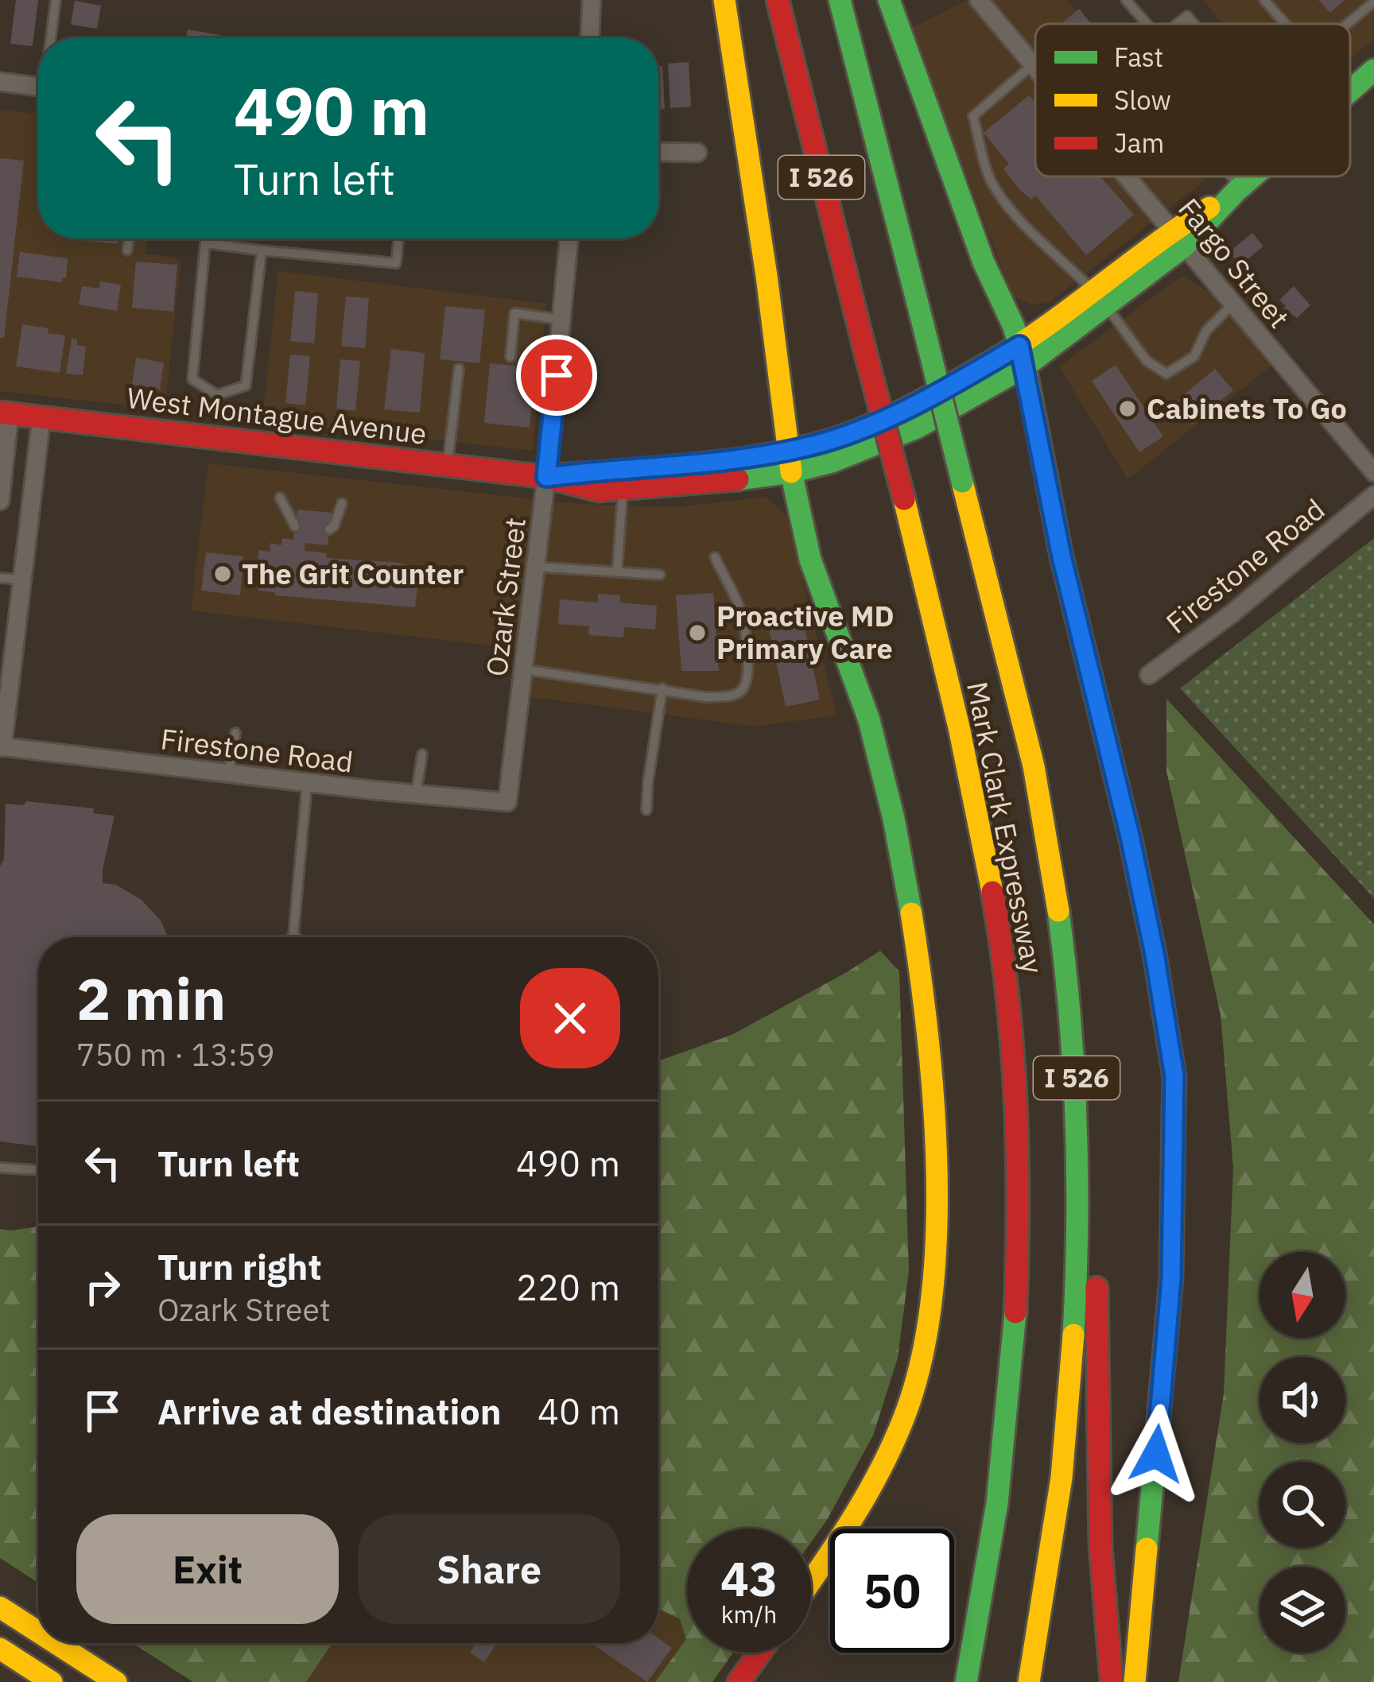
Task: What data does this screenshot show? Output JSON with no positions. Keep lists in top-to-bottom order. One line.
{"streets":{"main road":["I 526","West Montague Avenue","Mark Clark Expressway"],"street":["Fargo Street","Firestone Road","Ozark Street"]},"crossings":[["Fargo Street","West Montague Avenue"],["West Montague Avenue","Ozark Street"],["Firestone Road","Ozark Street"]],"places":["Cabinets To Go","The Grit Counter","Proactive MD Primary Care"],"legend":["Fast","Slow","Jam"],"north":"bottom","page":{"turn":["490 m","Turn left"],"heading":["2 min","750 m · 13:59"],"list":[{"name":"Turn left","value":"490 m"},{"name":"Turn right","note":"Ozark Street","value":"220 m"},{"name":"Arrive at destination","value":"40 m"}],"buttons":["Exit","Share"],"speed":"43 km/h","limit":"50"}}
